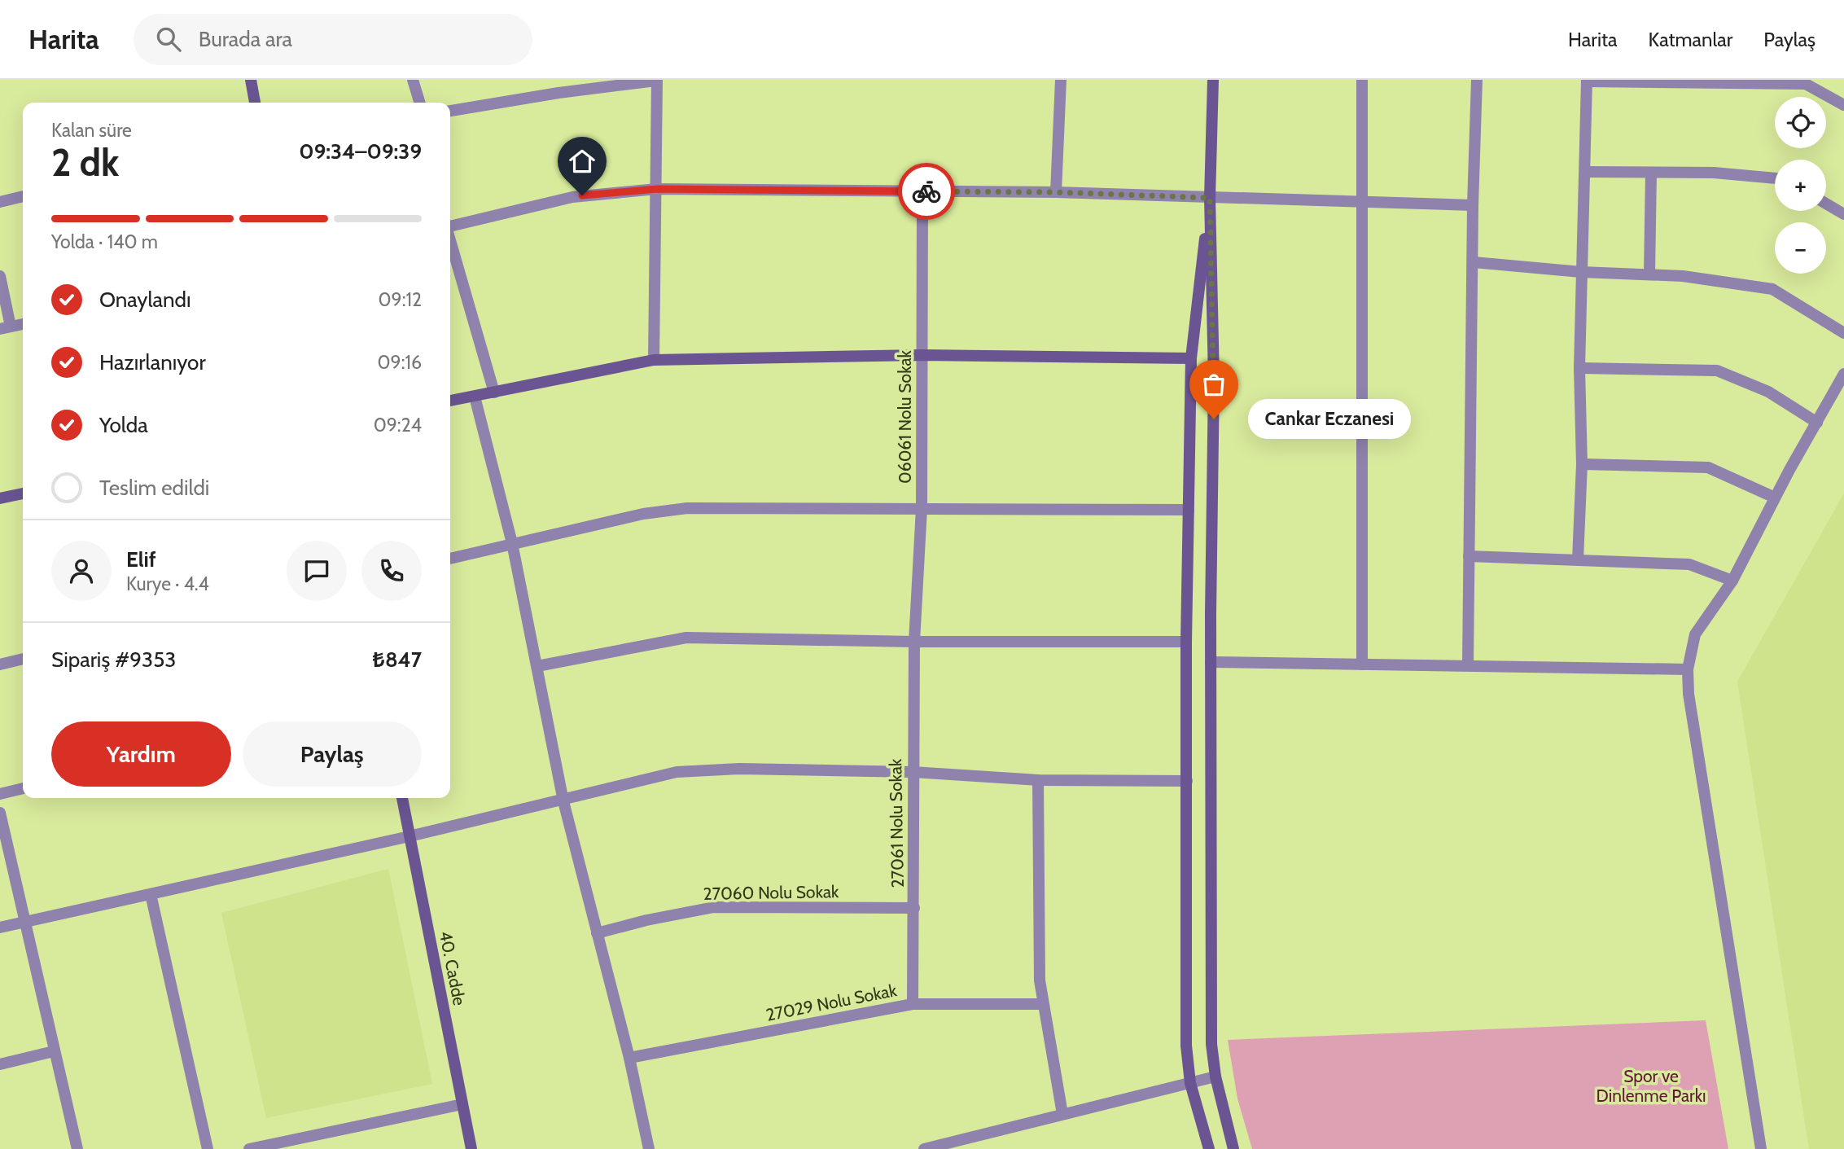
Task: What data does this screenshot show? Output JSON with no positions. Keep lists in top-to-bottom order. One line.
{"streets":{"street":["06061 Nolu Sokak","27061 Nolu Sokak","27060 Nolu Sokak","40. Cadde","27029 Nolu Sokak"]},"crossings":[["06061 Nolu Sokak","27061 Nolu Sokak"],["27061 Nolu Sokak","27060 Nolu Sokak"],["27061 Nolu Sokak","27029 Nolu Sokak"]],"parks":["Spor ve Dinlenme Parkı"],"places":["Cankar Eczanesi"],"page":{"header":"Harita","search":"Burada ara","nav":["Harita","Katmanlar","Paylaş"],"map_buttons":["+","−"],"heading":["2 dk","Kalan süre","09:34–09:39"],"panel":["Elif","Kurye · 4.4","Sipariş #9353","₺847"],"bar":"Yolda · 140 m","list":[["Onaylandı","09:12"],["Hazırlanıyor","09:16"],["Yolda","09:24"],"Teslim edildi"],"bubble":"Cankar Eczanesi","buttons":["Yardım","Paylaş"]}}
